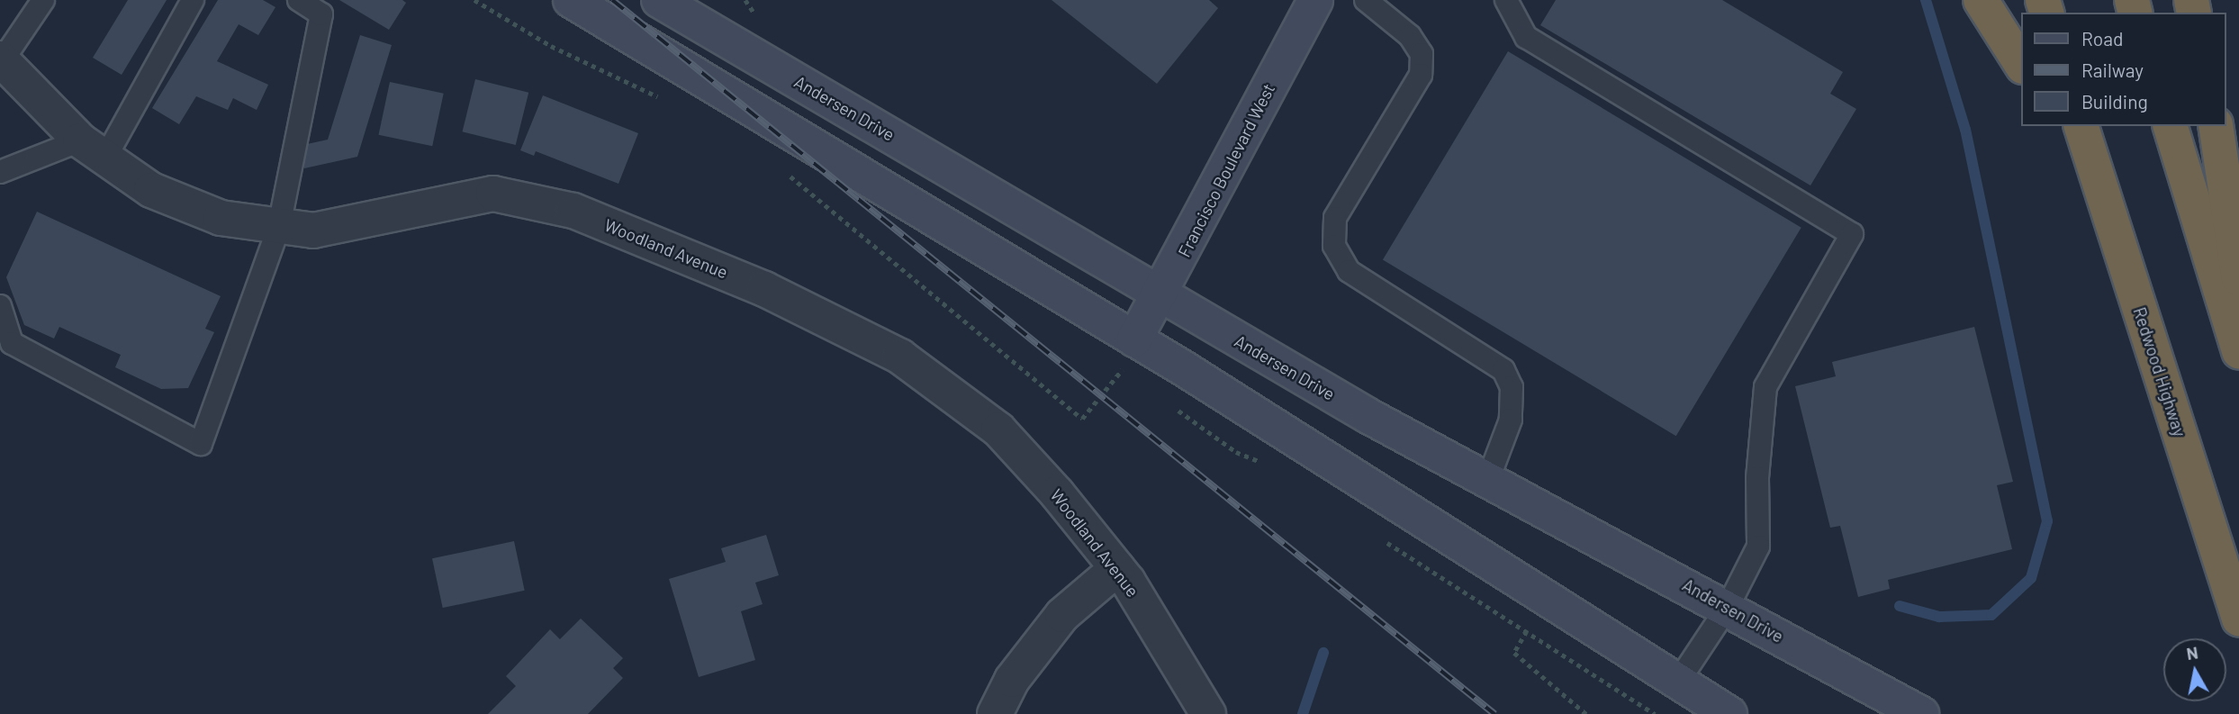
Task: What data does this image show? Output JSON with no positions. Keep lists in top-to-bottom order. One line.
{"streets":{"highway":["Redwood Highway"],"main road":["Andersen Drive","Francisco Boulevard West"],"street":["Woodland Avenue"]},"crossings":[["Andersen Drive","Francisco Boulevard West"]],"legend":["Road","Railway","Building"],"north":"top"}
